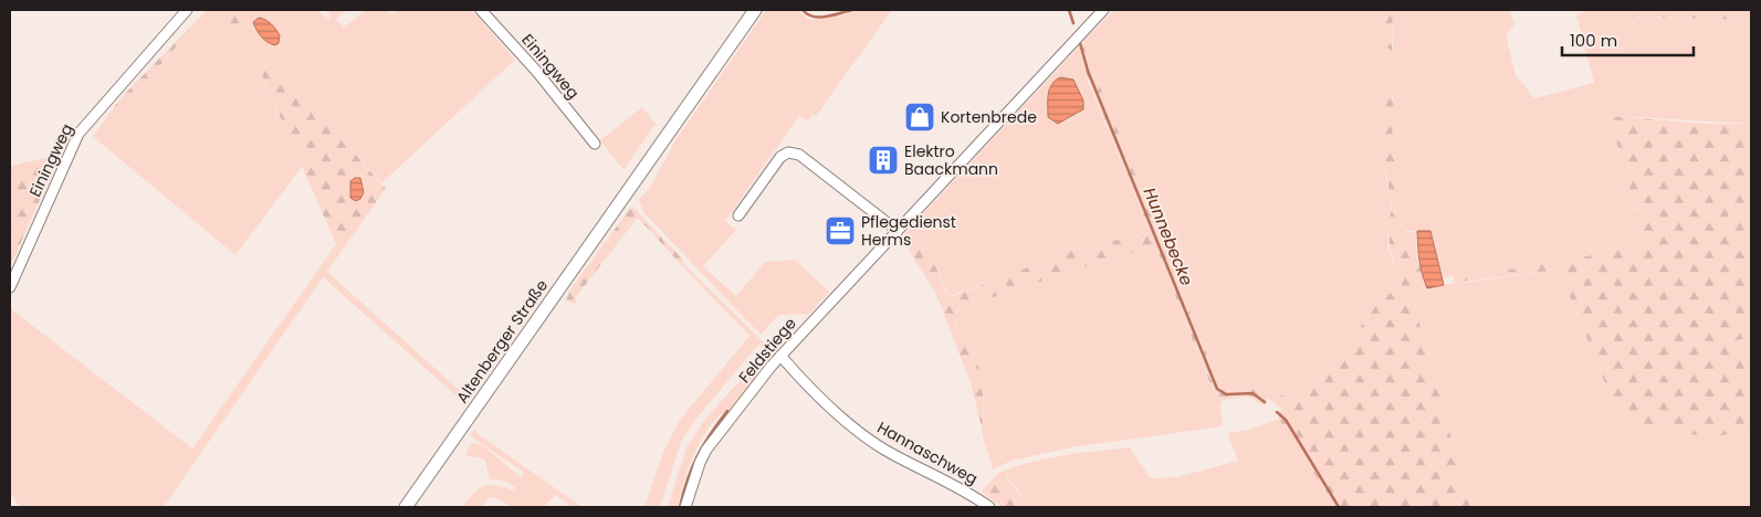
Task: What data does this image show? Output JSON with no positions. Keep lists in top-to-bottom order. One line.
{"streets":{"main road":["Altenberger Straße"],"street":["Einingweg","Feldstiege","Hannaschweg"]},"crossings":[["Feldstiege","Hannaschweg"]],"water":["Hunnebecke"],"places":{"shop":["Kortenbrede"],"building":["Elektro Baackmann"],"office":["Pflegedienst Herms"]},"scale_bar":"100 m"}
